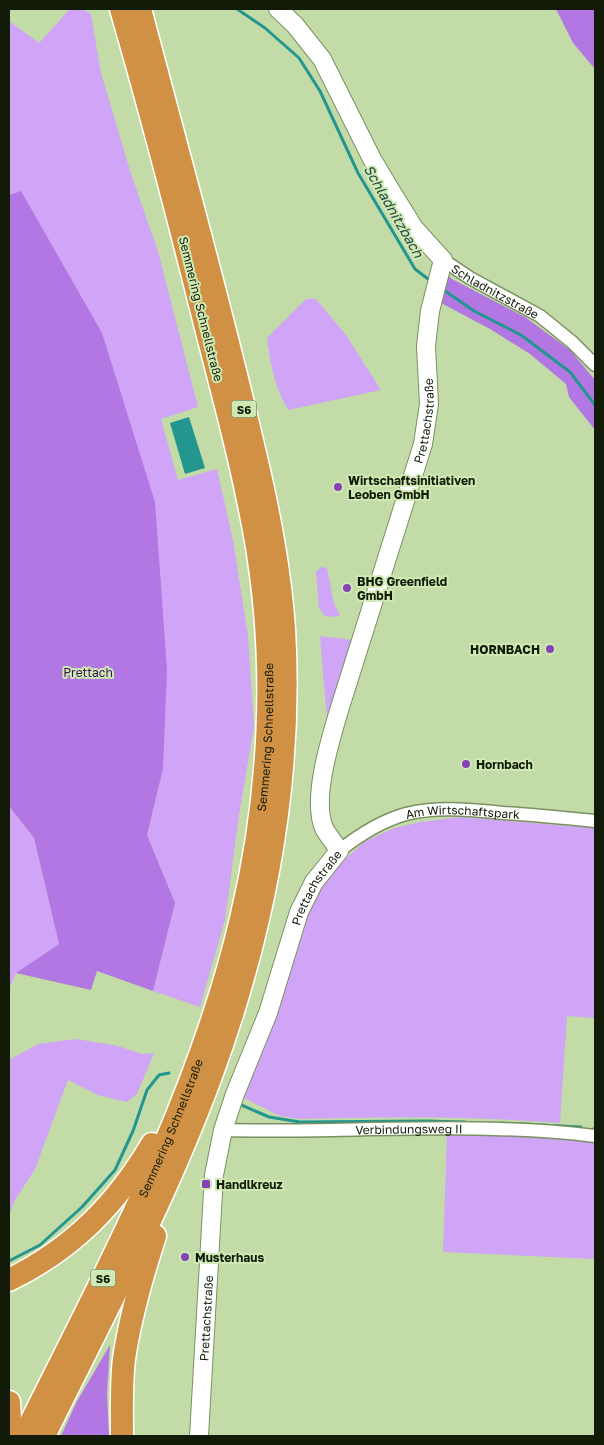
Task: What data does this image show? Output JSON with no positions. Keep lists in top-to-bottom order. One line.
{"streets":{"highway":["Semmering Schnellstraße","S6"],"street":["Schladnitzstraße","Prettachstraße","Am Wirtschaftspark","Verbindungsweg II"]},"crossings":[["Schladnitzstraße","Prettachstraße"],["Prettachstraße","Am Wirtschaftspark"],["Prettachstraße","Verbindungsweg II"]],"water":["Schladnitzbach"],"parks":["Prettach"],"places":{"other":["Wirtschaftsinitiativen Leoben GmbH","BHG Greenfield GmbH","HORNBACH","Hornbach","Musterhaus"],"transit":["Handlkreuz"]}}
